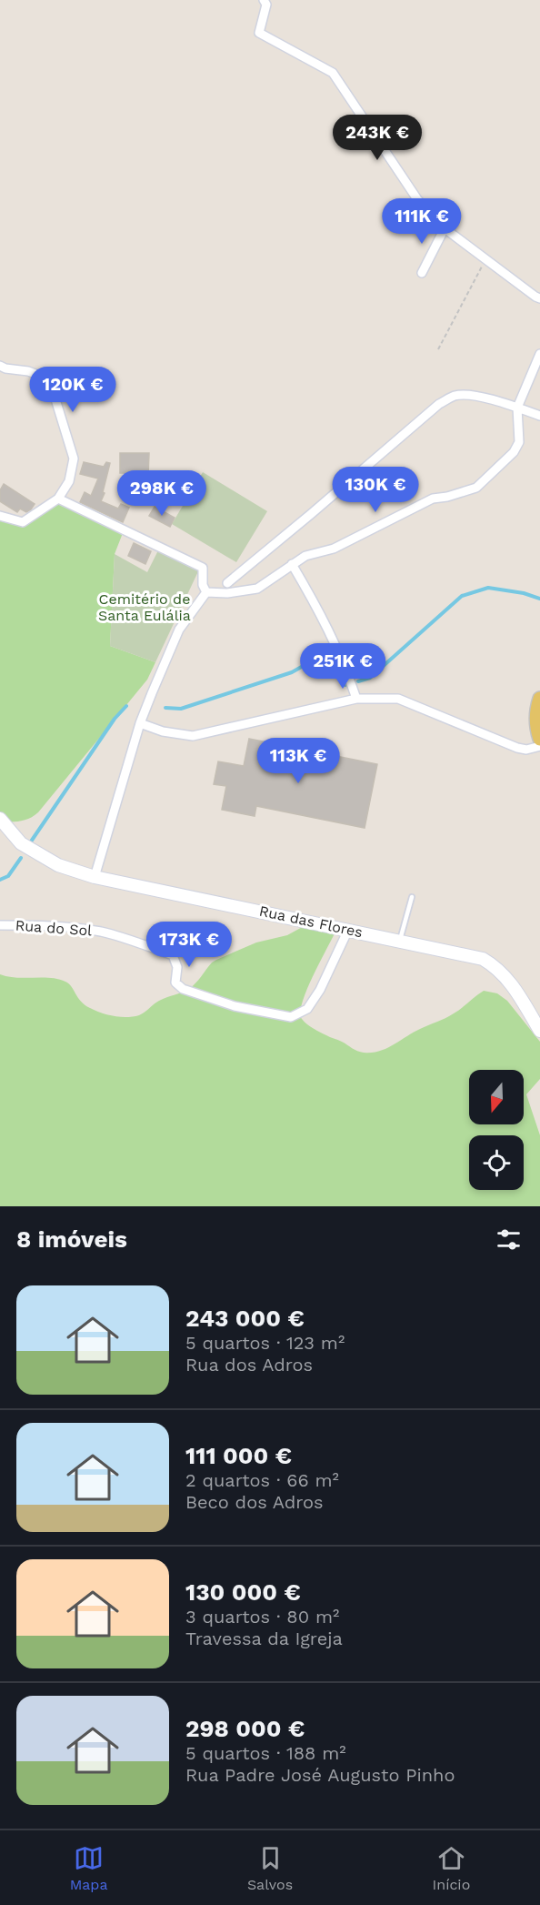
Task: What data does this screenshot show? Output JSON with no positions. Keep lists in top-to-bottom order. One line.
{"streets":{"street":["Rua das Flores","Rua do Sol"]},"crossings":[["Rua das Flores","Rua do Sol"]],"parks":["Cemitério de Santa Eulália"],"north":"bottom","page":{"price":["243K €","111K €","120K €","130K €","298K €","251K €","113K €","173K €"],"heading":"8 imóveis","list":[{"name":"243 000 €","note":"5 quartos · 123 m² · Rua dos Adros"},{"name":"111 000 €","note":"2 quartos · 66 m² · Beco dos Adros"},{"name":"130 000 €","note":"3 quartos · 80 m² · Travessa da Igreja"},{"name":"298 000 €","note":"5 quartos · 188 m² · Rua Padre José Augusto Pinho"}],"tabs":["Mapa","Salvos","Início"]}}
